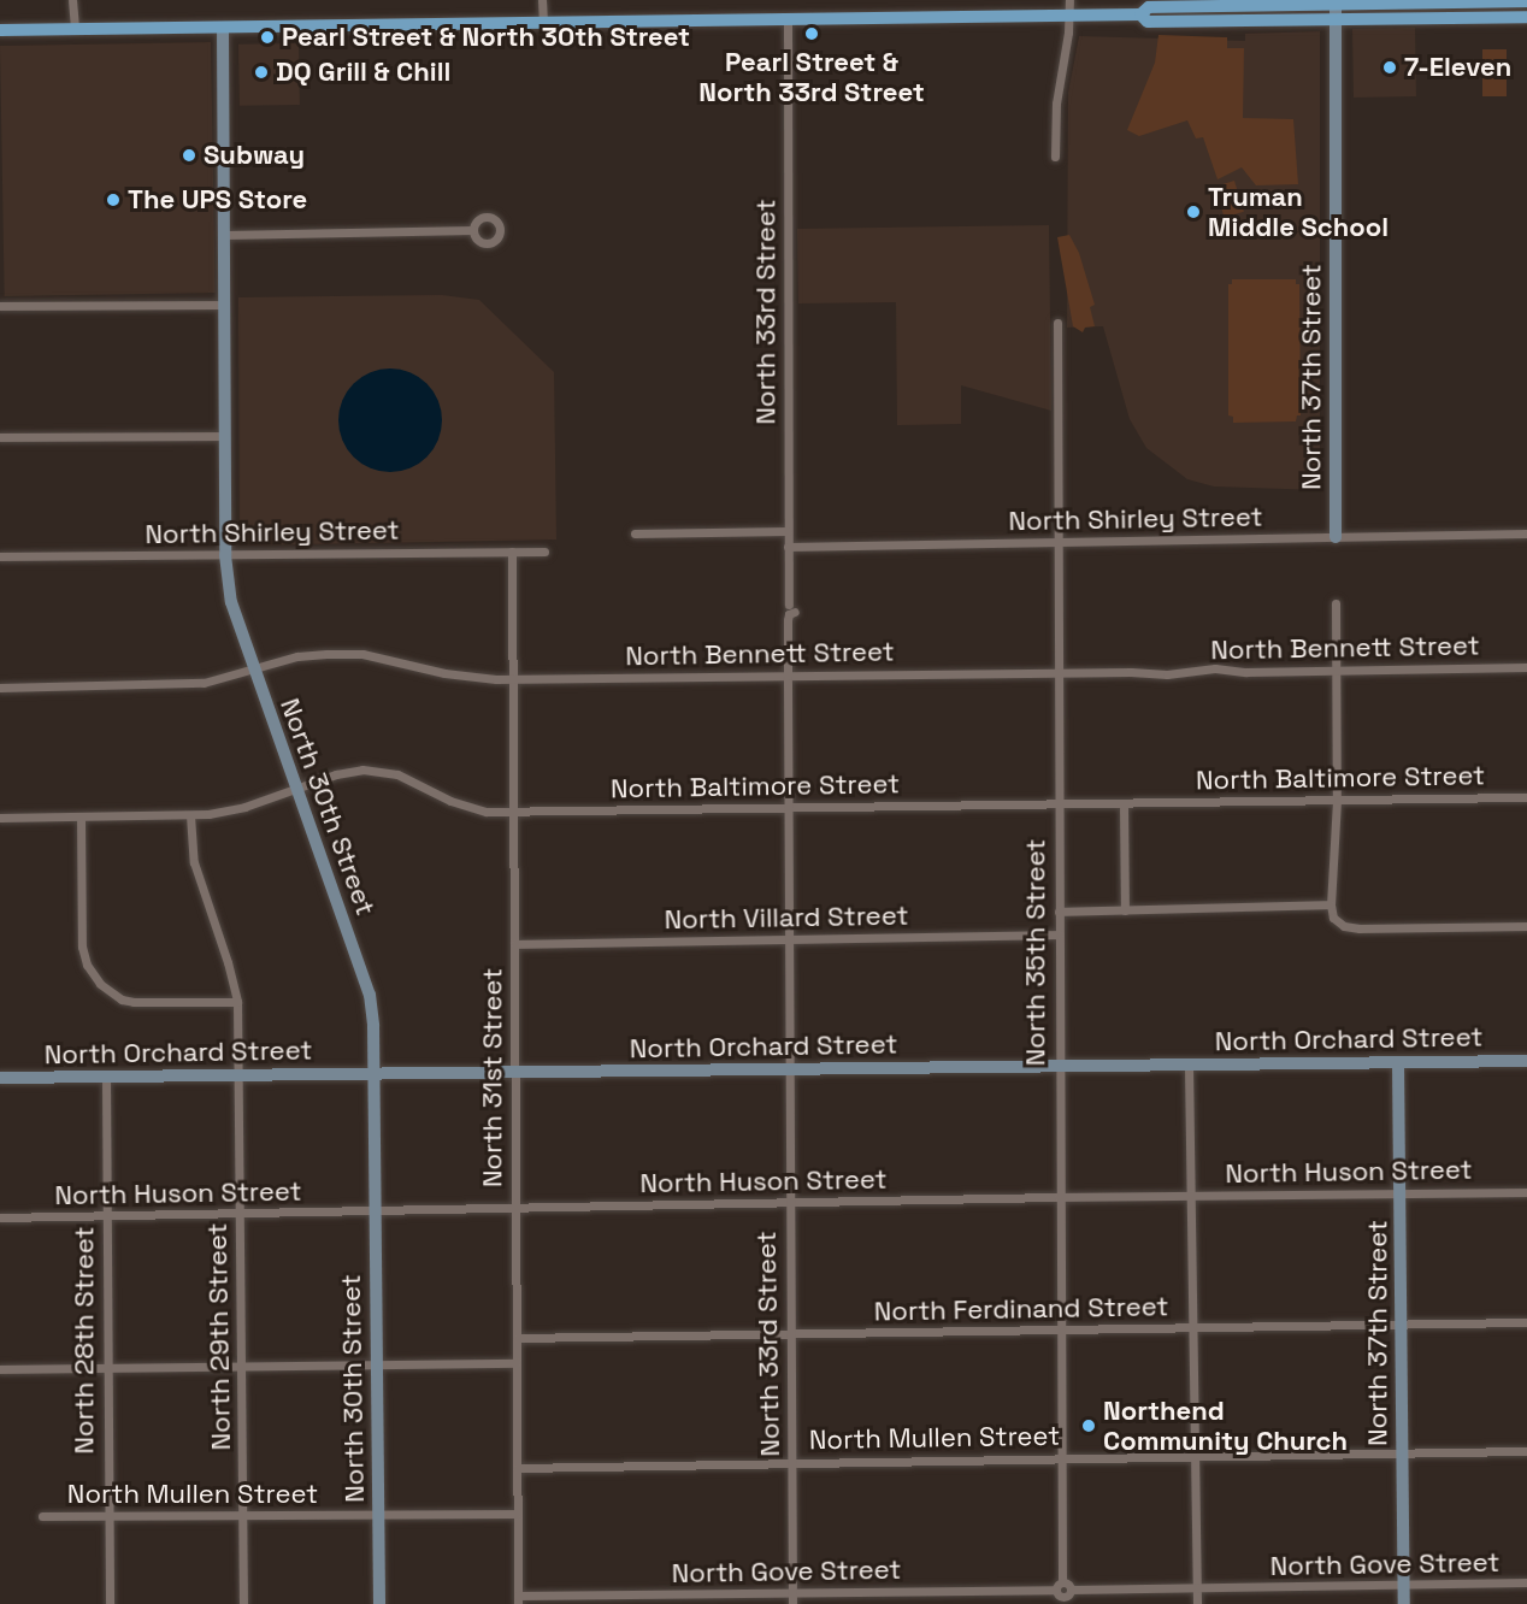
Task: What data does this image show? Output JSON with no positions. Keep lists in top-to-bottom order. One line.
{"streets":{"street":["North 33rd Street","North 37th Street","North Shirley Street","North Bennett Street","North Baltimore Street","North 30th Street","North Villard Street","North 35th Street","North Orchard Street","North 31st Street","North Huson Street","North Ferdinand Street","North 29th Street","North 28th Street","North Mullen Street","North Gove Street"]},"crossings":[["North 33rd Street","North Shirley Street"],["North 33rd Street","North Bennett Street"],["North 33rd Street","North Baltimore Street"],["North 33rd Street","North Villard Street"],["North 33rd Street","North Orchard Street"],["North 33rd Street","North Huson Street"],["North 33rd Street","North Ferdinand Street"],["North 33rd Street","North Mullen Street"],["North 33rd Street","North Gove Street"],["North 37th Street","North Shirley Street"],["North 37th Street","North Orchard Street"],["North 37th Street","North Huson Street"],["North 37th Street","North Ferdinand Street"],["North 37th Street","North Mullen Street"],["North 37th Street","North Gove Street"],["North Shirley Street","North 30th Street"],["North Shirley Street","North 35th Street"],["North Shirley Street","North 31st Street"],["North Bennett Street","North 30th Street"],["North Bennett Street","North 35th Street"],["North Bennett Street","North 31st Street"],["North Baltimore Street","North 30th Street"],["North Baltimore Street","North 35th Street"],["North Baltimore Street","North 31st Street"],["North Baltimore Street","North 29th Street"],["North 30th Street","North Orchard Street"],["North 30th Street","North Huson Street"],["North 30th Street","North Mullen Street"],["North Villard Street","North 35th Street"],["North Villard Street","North 31st Street"],["North 35th Street","North Orchard Street"],["North 35th Street","North Huson Street"],["North 35th Street","North Ferdinand Street"],["North 35th Street","North Mullen Street"],["North 35th Street","North Gove Street"],["North Orchard Street","North 31st Street"],["North Orchard Street","North 29th Street"],["North Orchard Street","North 28th Street"],["North 31st Street","North Huson Street"],["North 31st Street","North Ferdinand Street"],["North 31st Street","North Mullen Street"],["North 31st Street","North Gove Street"],["North Huson Street","North 29th Street"],["North Huson Street","North 28th Street"],["North 29th Street","North Mullen Street"],["North 28th Street","North Mullen Street"]],"places":["Pearl Street & North 33rd Street","Pearl Street & North 30th Street","7-Eleven","DQ Grill & Chill","Subway","The UPS Store","Truman Middle School","Northend Community Church"]}
